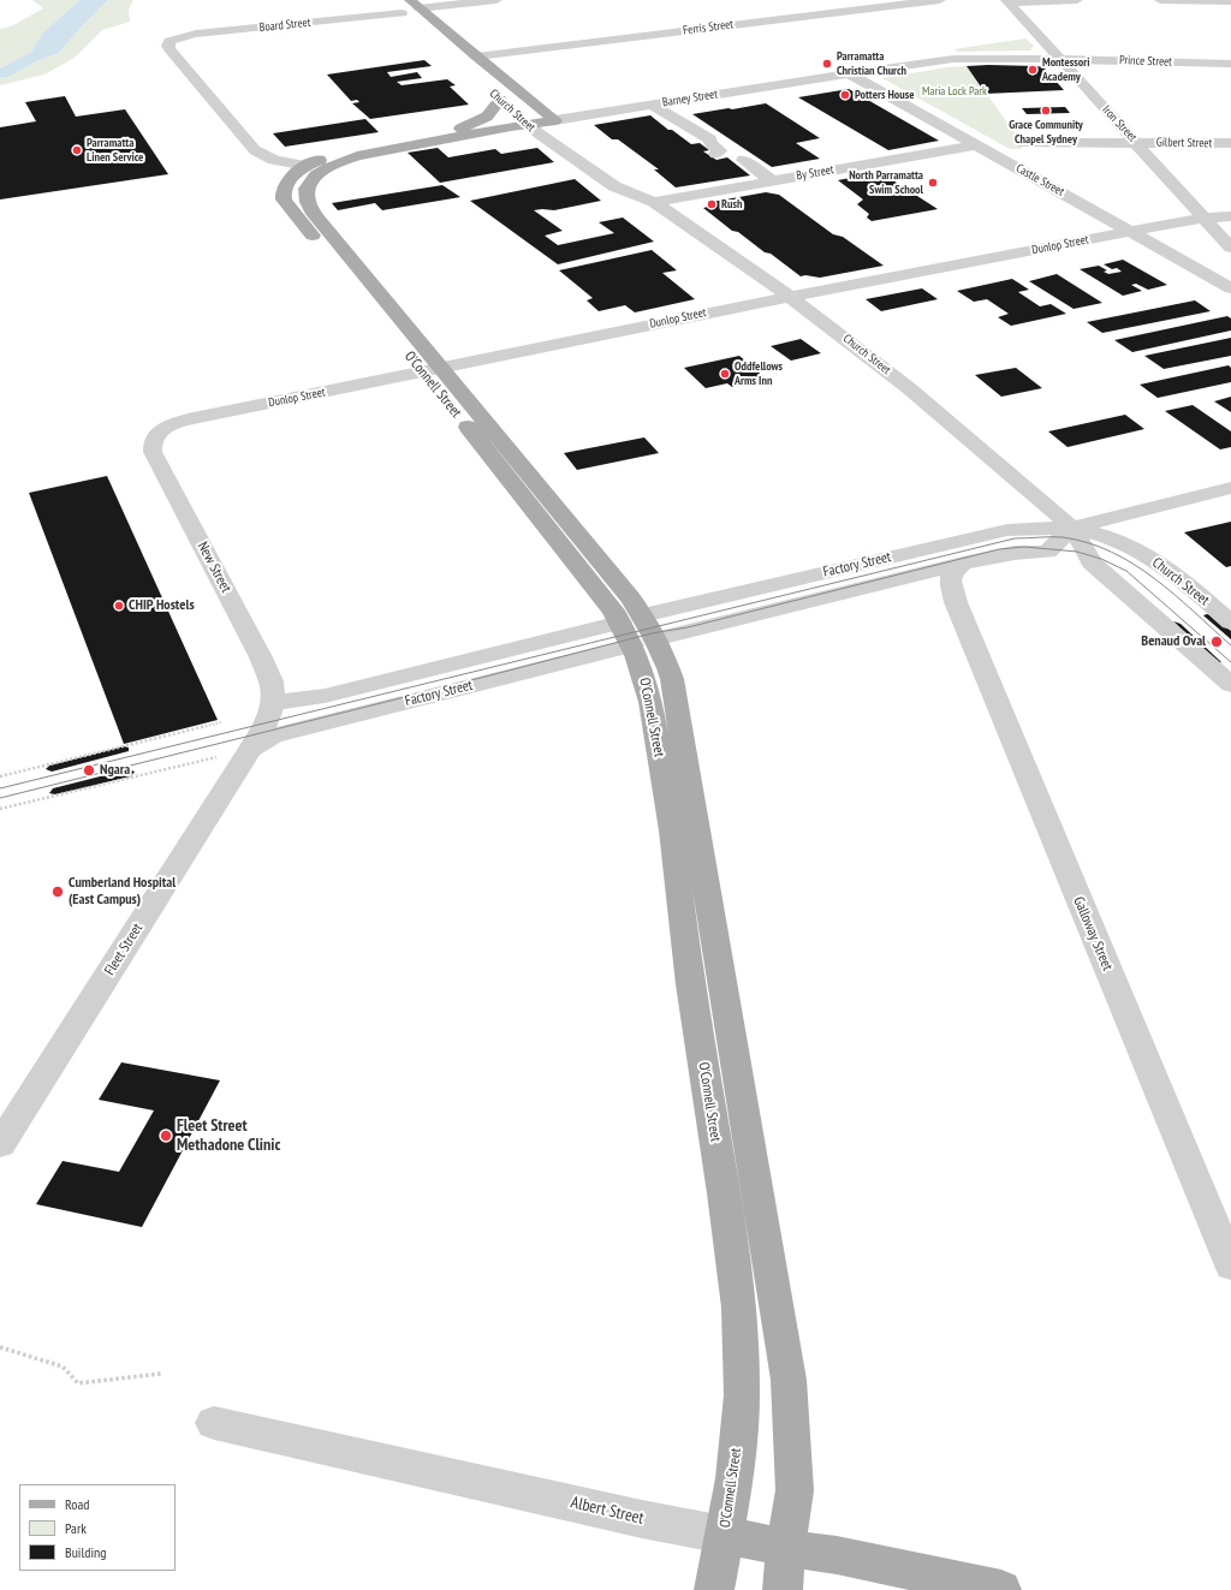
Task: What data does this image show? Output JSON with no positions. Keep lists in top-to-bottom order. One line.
{"streets":{"main road":["Barney Street","Church Street","O'Connell Street","Albert Street"],"street":["Board Street","Ferris Street","Prince Street","Iron Street","Gilbert Street","By Street","Castle Street","Dunlop Street","Factory Street","New Street","Galloway Street","Fleet Street"]},"crossings":[["Ferris Street","Church Street"],["Prince Street","Barney Street"],["Prince Street","Iron Street"],["Barney Street","Church Street"],["Barney Street","Iron Street"],["Barney Street","Castle Street"],["Barney Street","O'Connell Street"],["Church Street","By Street"],["Church Street","Dunlop Street"],["Church Street","Factory Street"],["Iron Street","Gilbert Street"],["Iron Street","Dunlop Street"],["By Street","Castle Street"],["Castle Street","Dunlop Street"],["Dunlop Street","O'Connell Street"],["Dunlop Street","New Street"],["O'Connell Street","Factory Street"],["O'Connell Street","Albert Street"],["Factory Street","New Street"],["Factory Street","Galloway Street"],["Factory Street","Fleet Street"],["New Street","Fleet Street"]],"parks":["Maria Lock Park"],"places":["Parramatta Christian Church","Montessori Academy","Potters House","Grace Community Chapel Sydney","Parramatta Linen Service","North Parramatta Swim School","Rush","Oddfellows Arms Inn","CHIP Hostels","Benaud Oval","Ngara","Cumberland Hospital (East Campus)","Fleet Street Methadone Clinic"],"legend":["Road","Park","Building"]}
